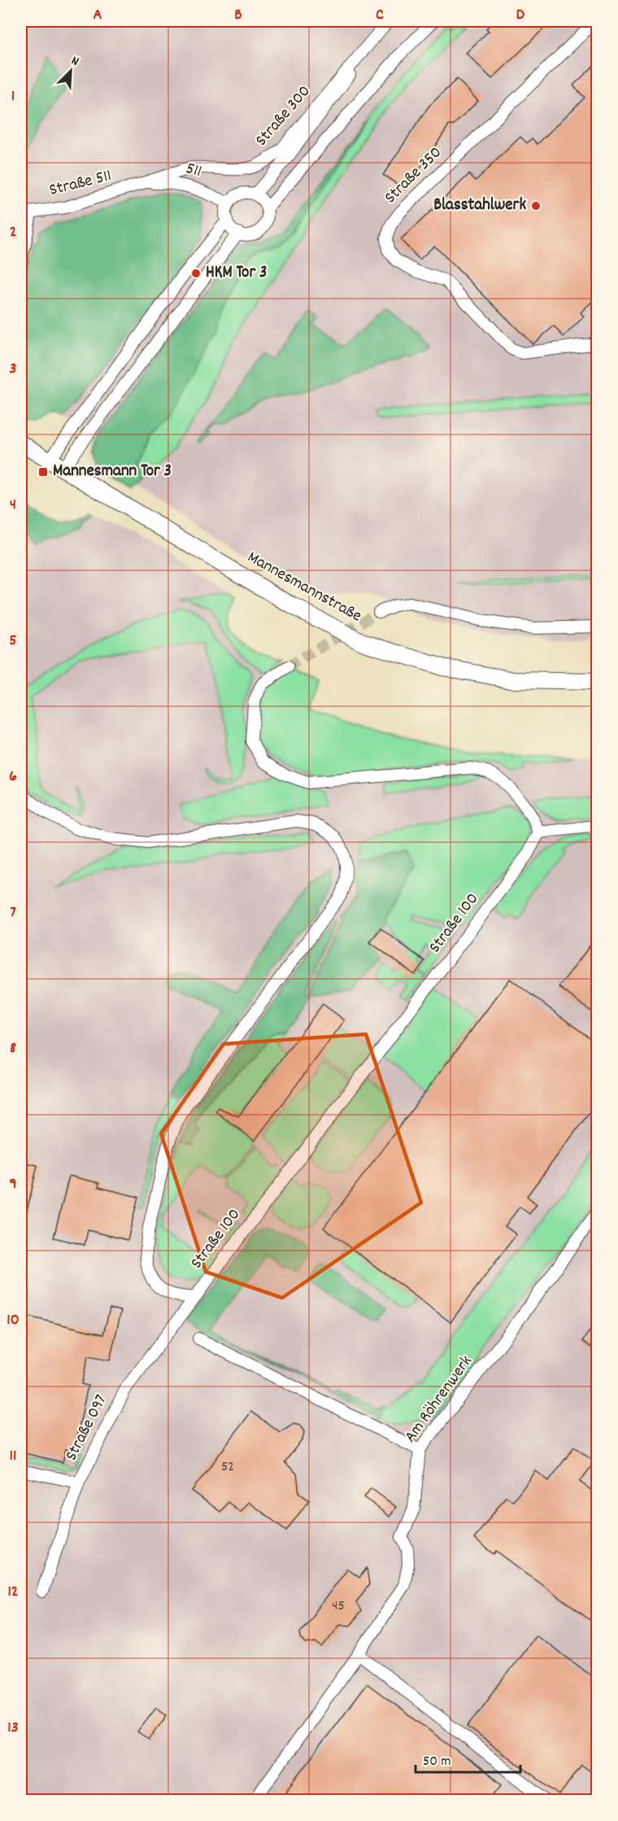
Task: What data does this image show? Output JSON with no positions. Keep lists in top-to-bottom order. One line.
{"streets":{"main road":["Mannesmannstraße"],"street":["Straße 300","511","Straße 350","Straße 511","Straße 100","Am Röhrenwerk","Straße 097"]},"crossings":[["Straße 300","511"],["Straße 300","Straße 511"],["511","Straße 511"],["Straße 100","Straße 097"]],"places":{"other":["Blasstahlwerk","HKM Tor 3"],"transit":["Mannesmann Tor 3"]},"house_numbers":["52","45"],"scale_bar":"50 m","north":"top right","grid":{"columns":["A","B","C","D"],"rows":["1","2","3","4","5","6","7","8","9","10","11","12","13"]}}
